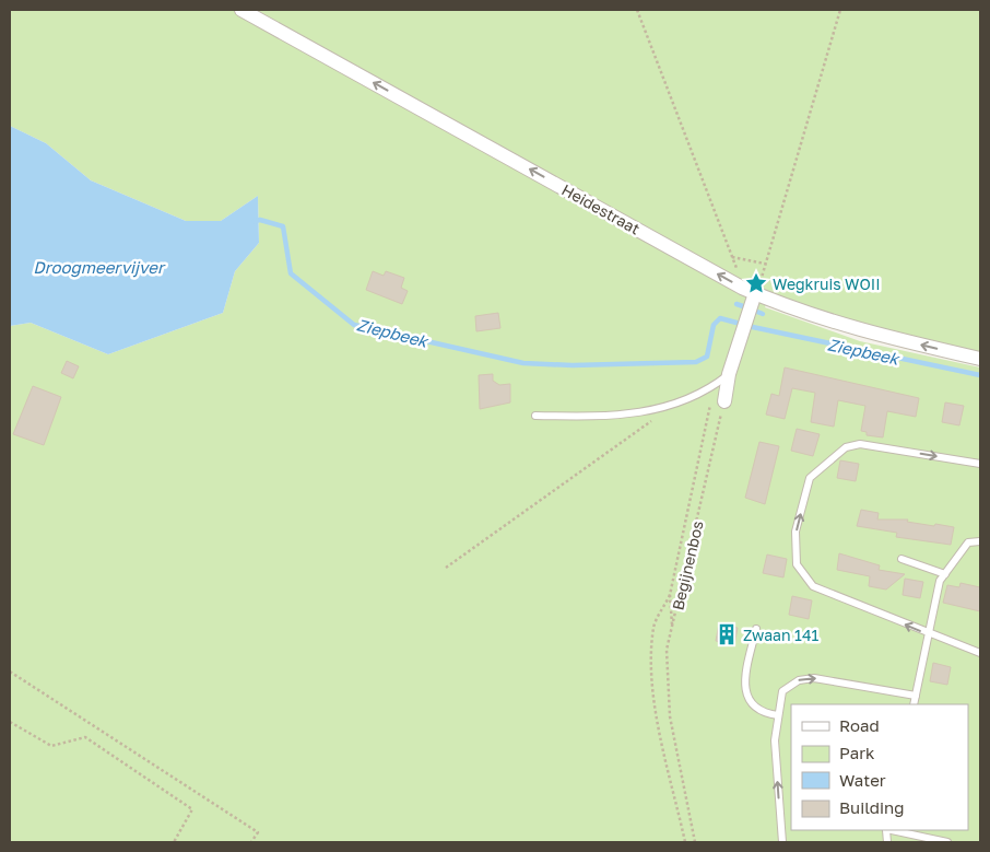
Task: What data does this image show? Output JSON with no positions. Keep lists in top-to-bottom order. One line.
{"streets":{"street":["Heidestraat"],"path":["Begijnenbos"]},"one_way":["Heidestraat"],"water":["Droogmeervijver","Ziepbeek"],"places":{"place":["Wegkruis WOII"],"building":["Zwaan 141"]},"legend":["Road","Park","Water","Building"]}
